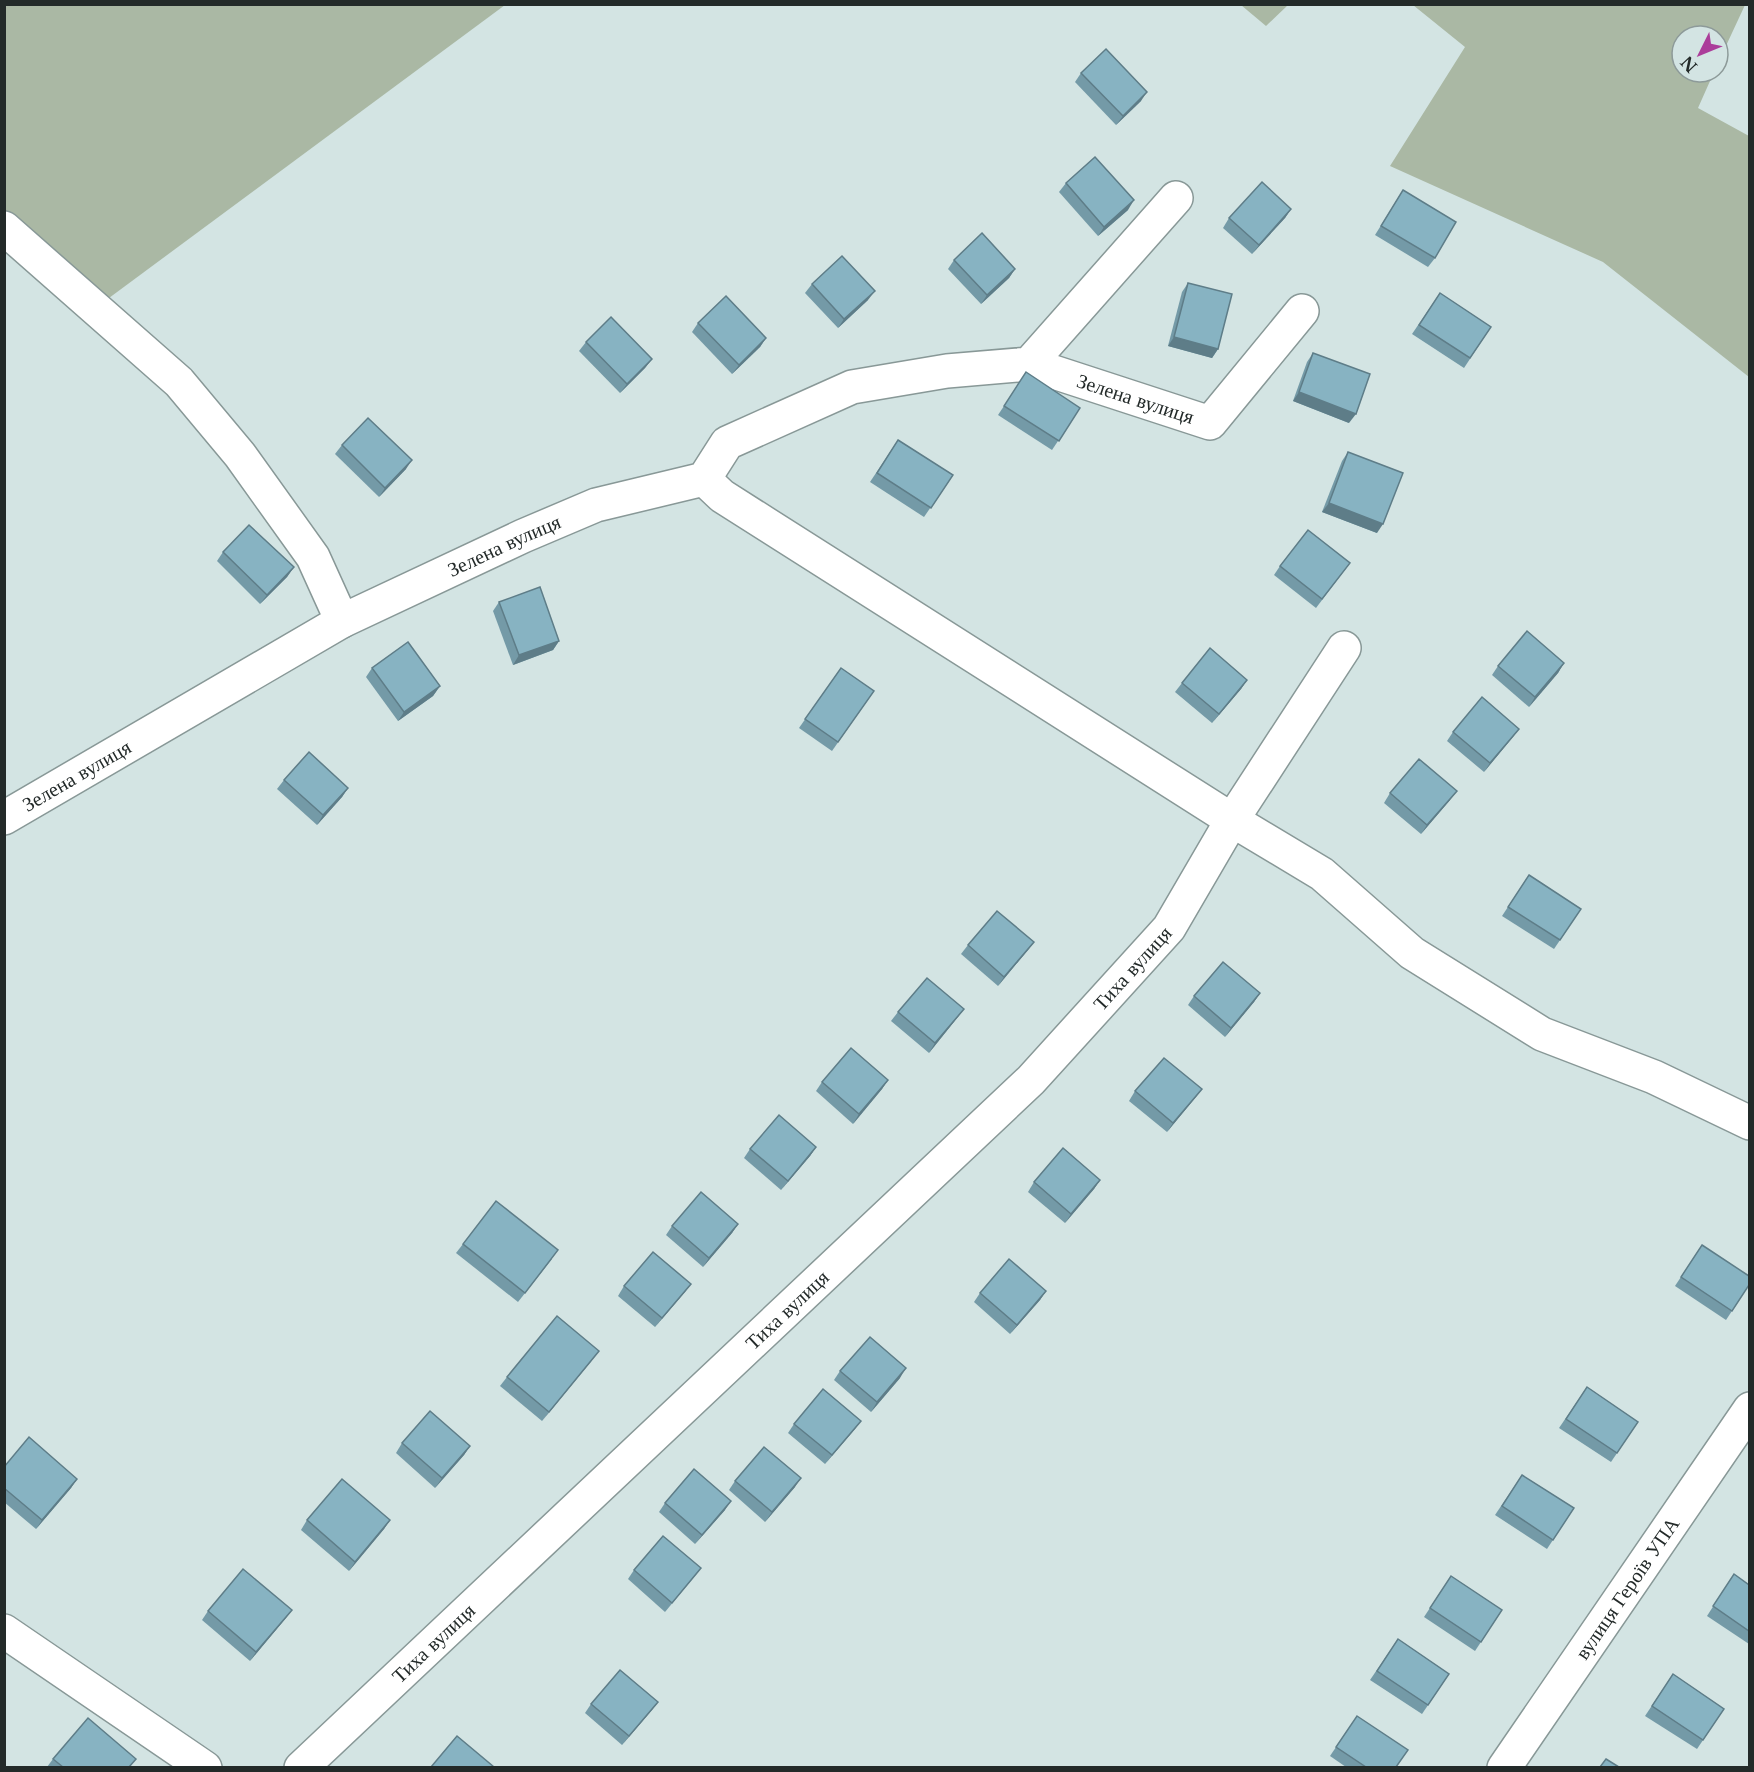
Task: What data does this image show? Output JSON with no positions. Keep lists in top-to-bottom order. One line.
{"streets":{"street":["Зелена вулиця","Тиха вулиця","вулиця Героїв УПА"]},"north":"bottom left"}
